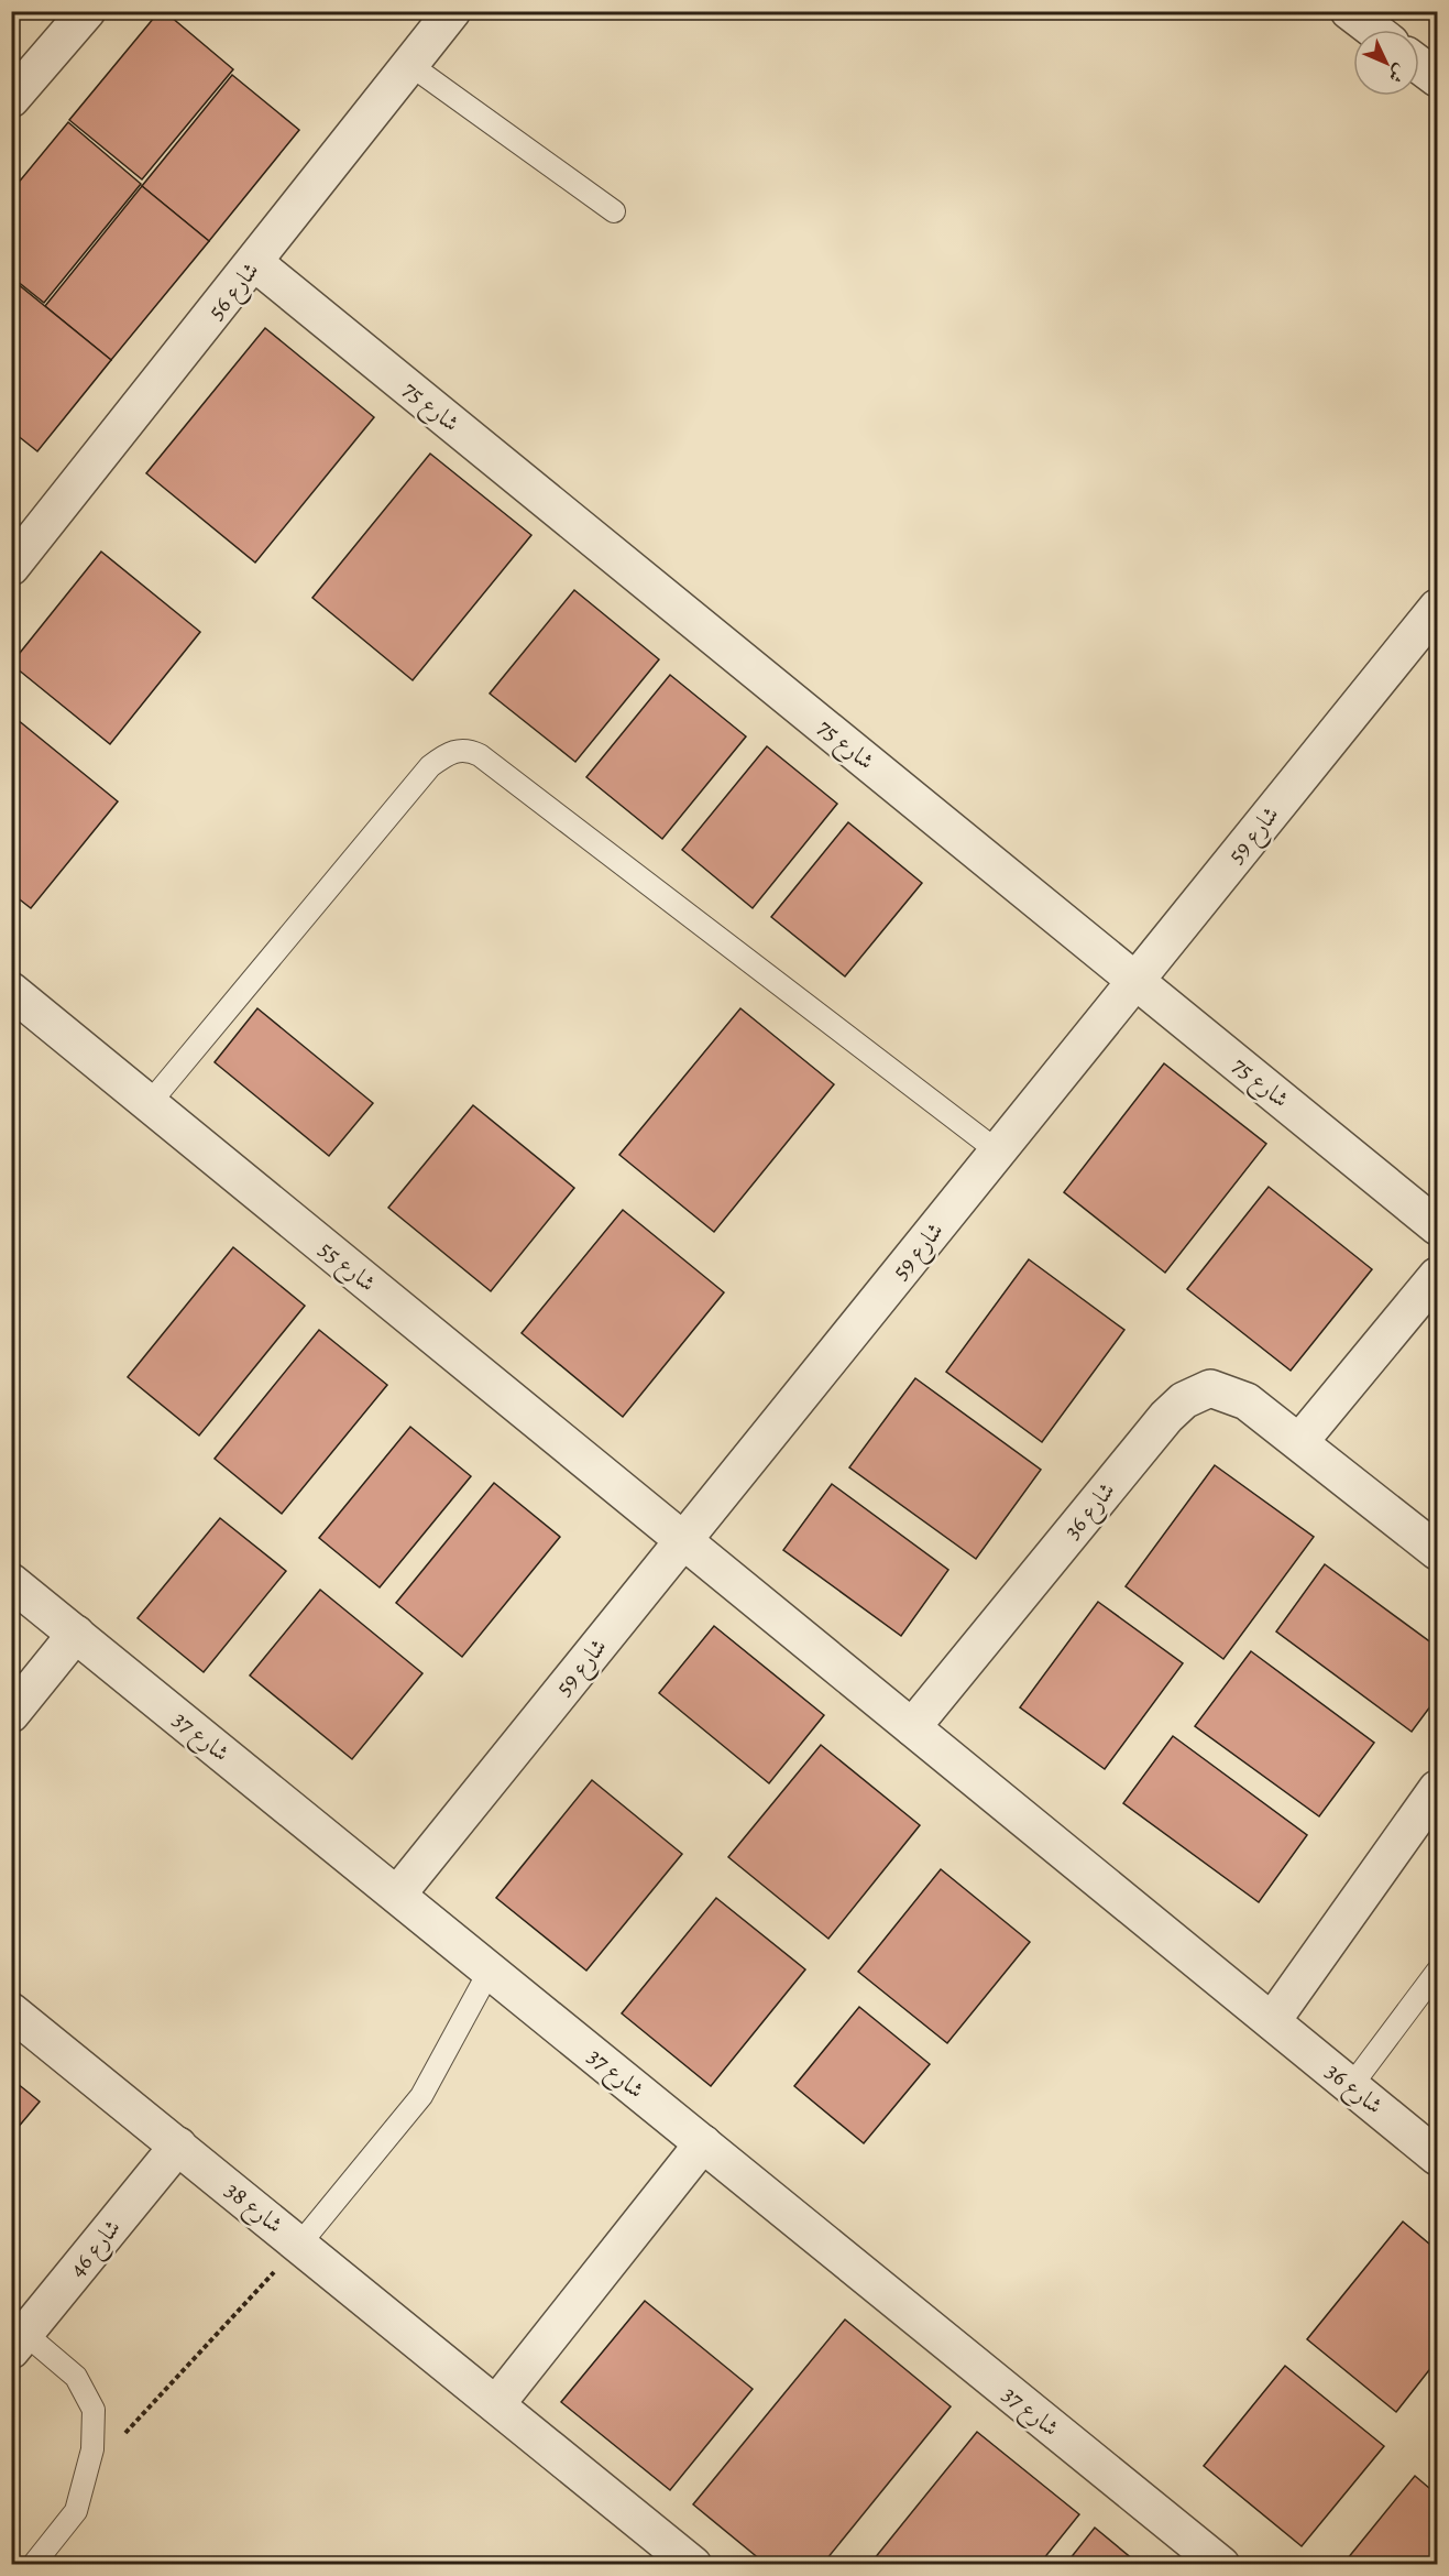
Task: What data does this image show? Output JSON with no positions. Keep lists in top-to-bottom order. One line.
{"streets":{"street":["شارع 56","شارع 75","شارع 59","شارع 55","شارع 36","شارع 37","شارع 38","شارع 46"]},"crossings":[["شارع 56","شارع 75"],["شارع 75","شارع 59"],["شارع 59","شارع 55"],["شارع 59","شارع 36"],["شارع 59","شارع 37"],["شارع 55","شارع 36"],["شارع 38","شارع 46"]],"north":"bottom right"}
